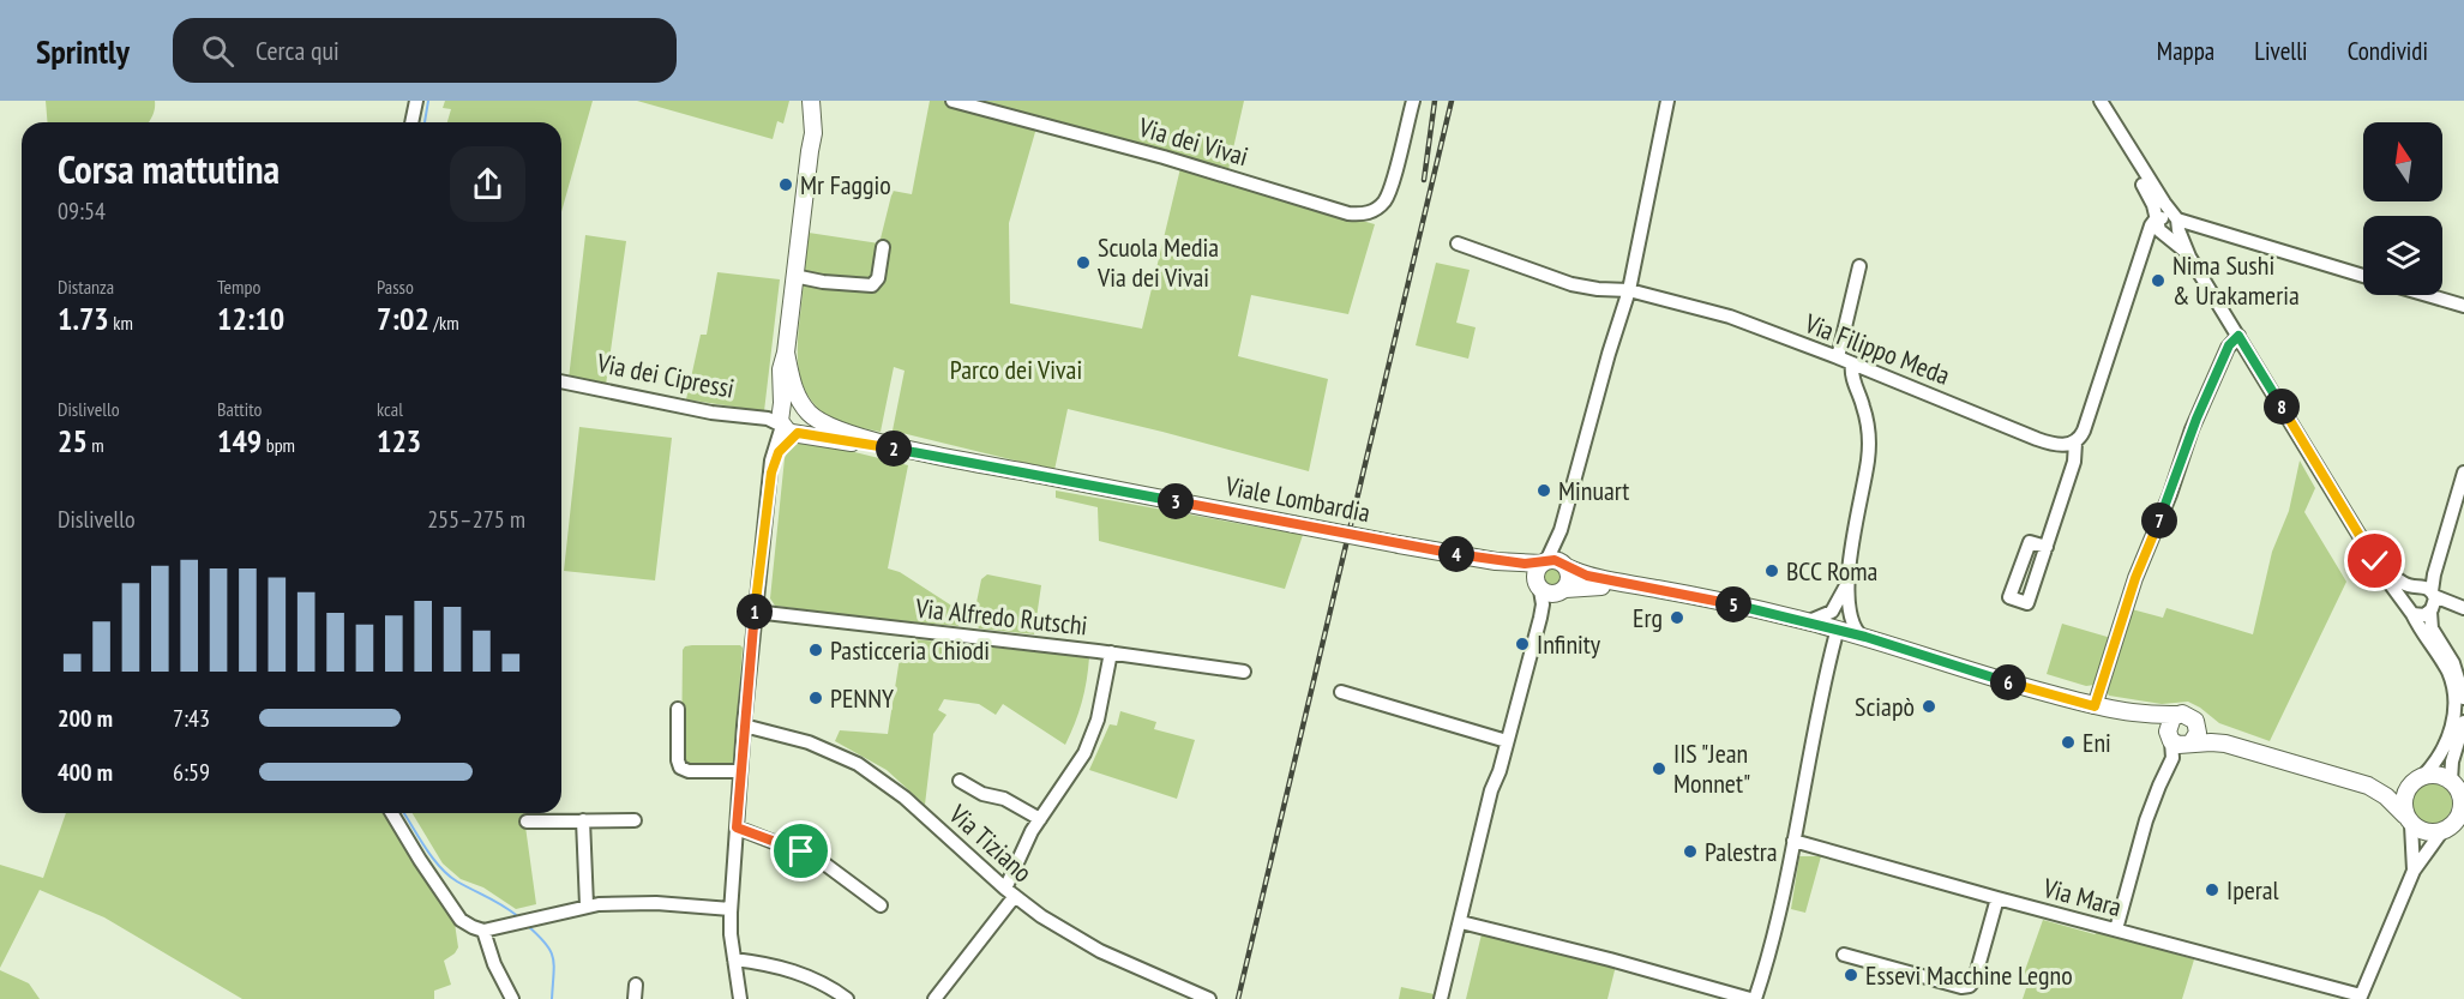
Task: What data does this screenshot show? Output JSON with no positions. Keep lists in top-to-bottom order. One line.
{"streets":{"main road":["Viale Lombardia"],"street":["Via dei Vivai","Via Filippo Meda","Via dei Cipressi","Via Alfredo Rutschi","Via Tiziano","Via Mara"]},"crossings":[["Via dei Cipressi","Viale Lombardia"]],"parks":["Parco dei Vivai"],"places":["Mr Faggio","Scuola Media Via dei Vivai","Nima Sushi & Urakameria","Minuart","BCC Roma","Erg","Infinity","Pasticceria Chiodi","PENNY","Sciapò","Eni","IIS \"Jean Monnet\"","Palestra","Iperal","Essevi Macchine Legno"],"north":"top","page":{"header":"Sprintly","search":"Cerca qui","nav":["Mappa","Livelli","Condividi"],"heading":["Corsa mattutina","09:54"],"stats":[["Distanza","1.73 km"],["Tempo","12:10"],["Passo","7:02 /km"],["Dislivello","25 m"],["Battito","149 bpm"],["kcal","123"]],"pins":["8","2","3","7","4","5","1","6"],"chart":["Dislivello","255–275 m"],"list":[{"name":"200 m","note":"7:43"},{"name":"400 m","note":"6:59"}]}}
